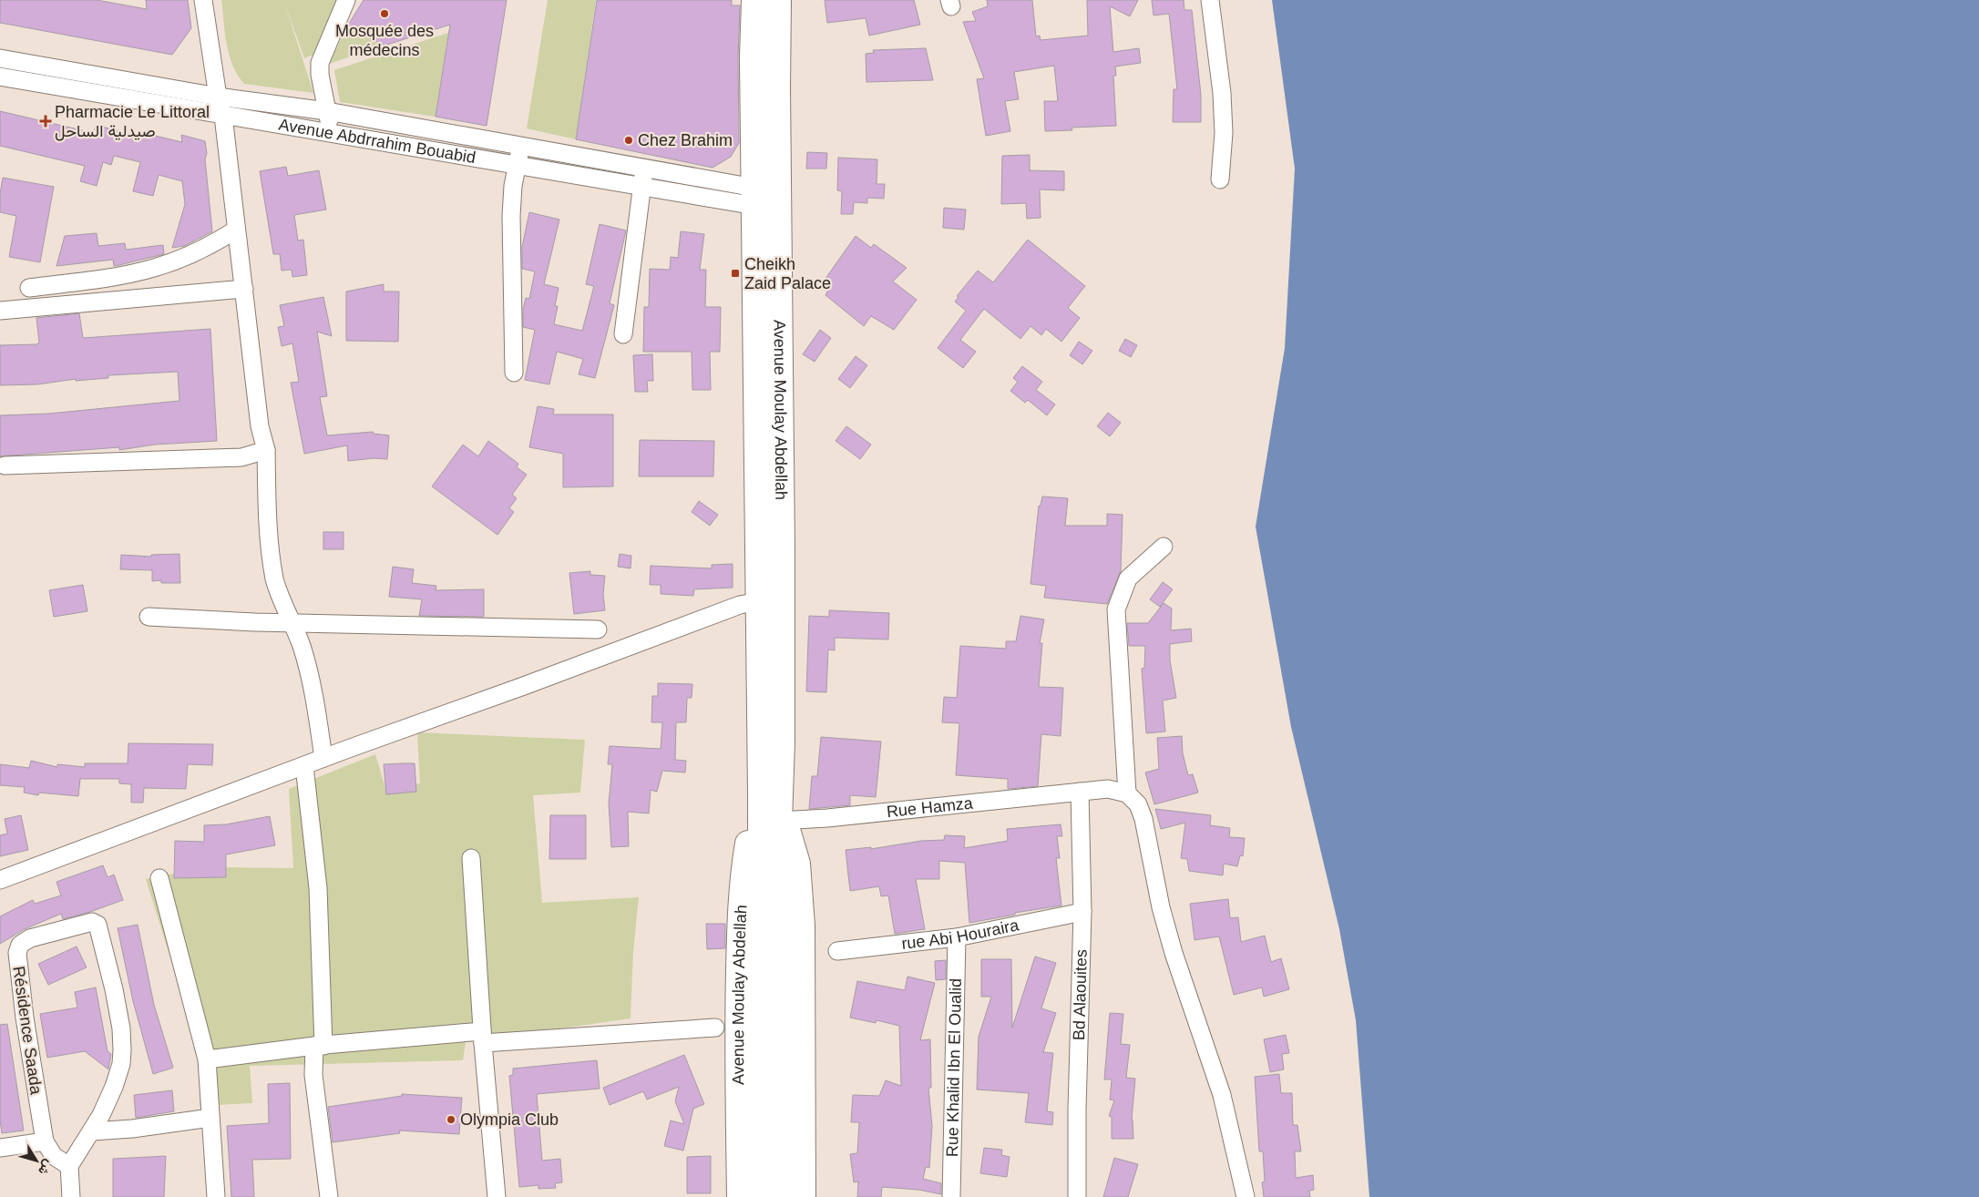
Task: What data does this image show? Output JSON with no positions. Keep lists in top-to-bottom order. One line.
{"streets":{"main road":["Avenue Moulay Abdellah"],"street":["Avenue Abdrrahim Bouabid","Rue Hamza","rue Abi Houraira","Bd Alaouites","Résidence Saada","Rue Khalid Ibn El Oualid"]},"crossings":[["Avenue Abdrrahim Bouabid","Avenue Moulay Abdellah"],["Avenue Moulay Abdellah","Rue Hamza"],["Rue Hamza","Bd Alaouites"],["rue Abi Houraira","Bd Alaouites"],["rue Abi Houraira","Rue Khalid Ibn El Oualid"]],"places":{"other":["Mosquée des médecins","Chez Brahim","Olympia Club"],"health":["Pharmacie Le Littoral صيدلية الساحل"],"transit":["Cheikh Zaid Palace"]},"north":"bottom right"}
